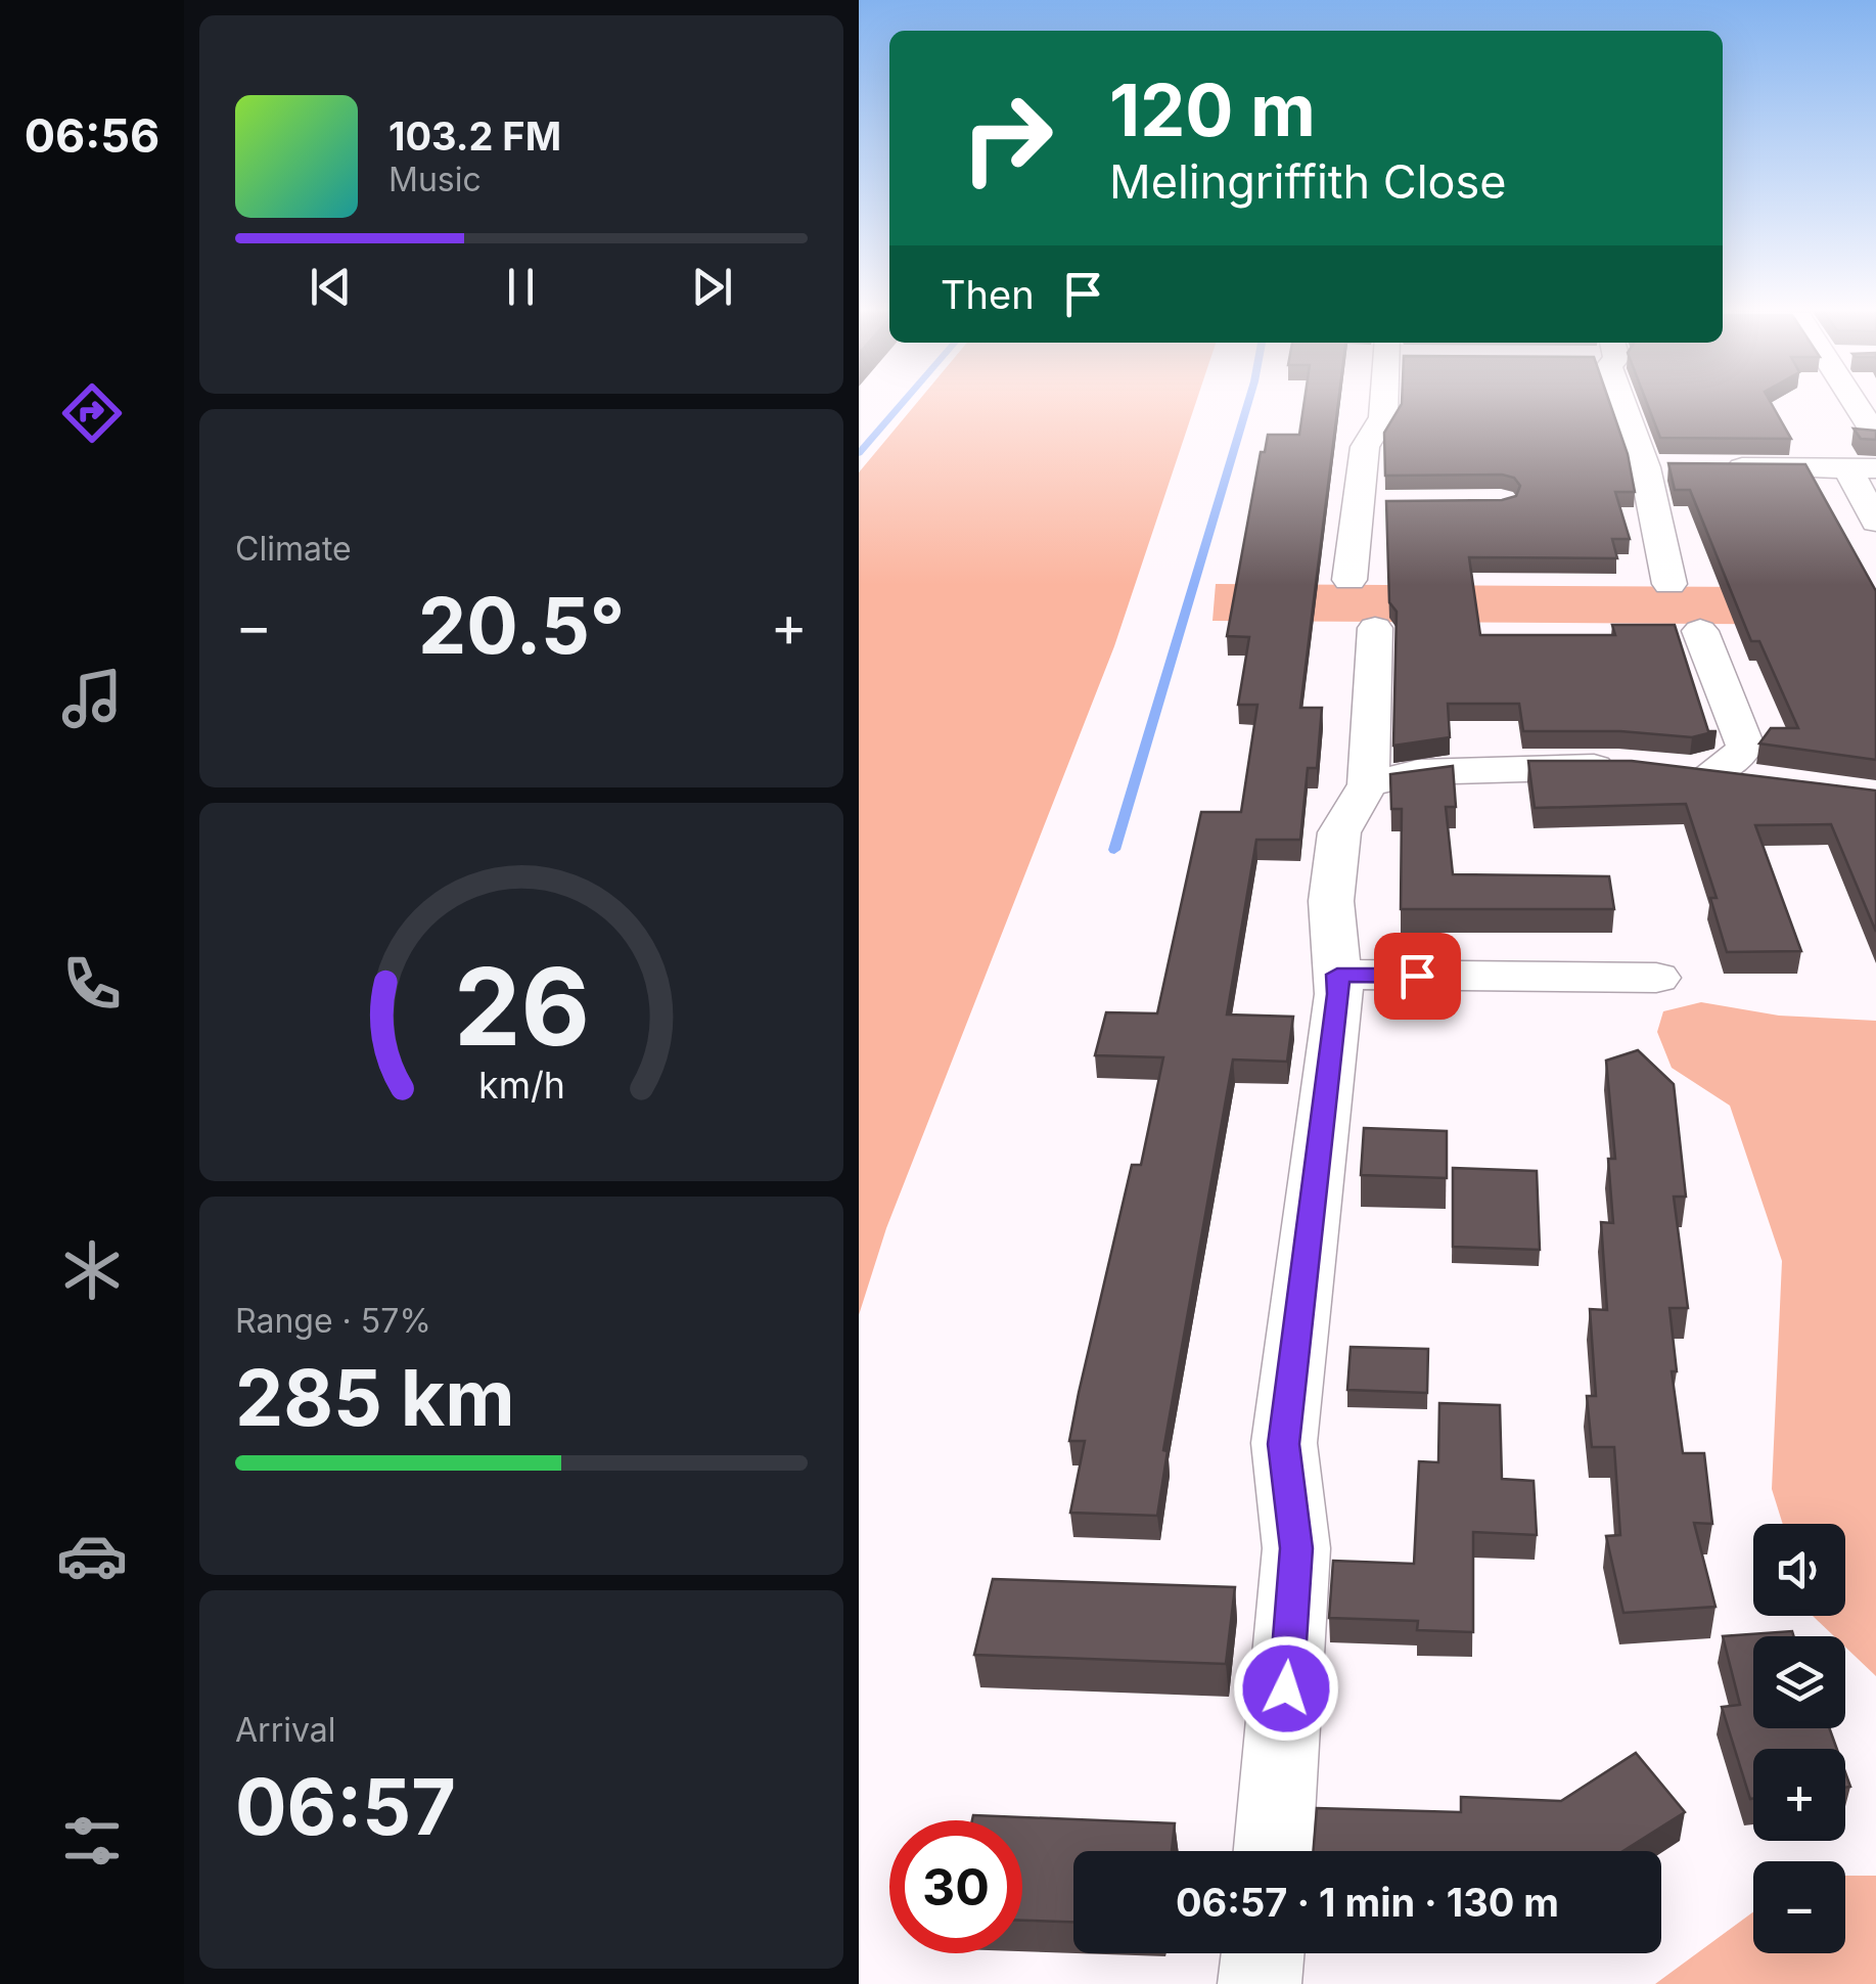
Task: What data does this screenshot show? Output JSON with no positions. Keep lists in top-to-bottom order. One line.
{"page":{"tabs":"06:56","turn":["120 m","Melingriffith Close"],"song":["103.2 FM","Music"],"then":"Then","tile":["Climate",["Range · 57%","285 km"],["Arrival","06:57"]],"heat":["−","20.5°","+"],"map_buttons":["+","−"],"limit":"30","trip":"06:57 · 1 min · 130 m","gauge":["26","km/h"]}}
